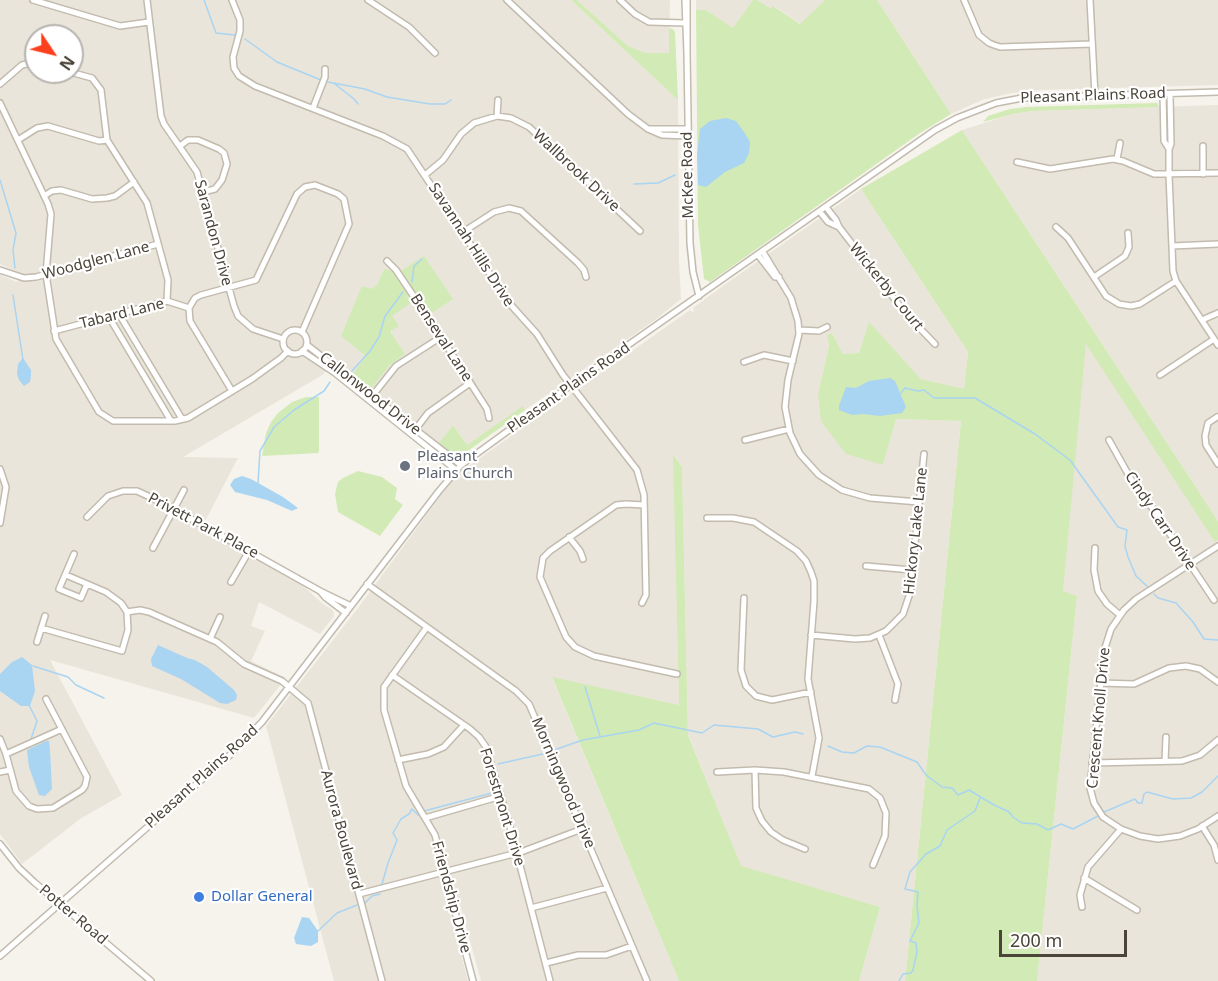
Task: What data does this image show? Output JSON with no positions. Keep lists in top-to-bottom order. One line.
{"streets":{"street":["Pleasant Plains Road","Wallbrook Drive","McKee Road","Sarandon Drive","Savannah Hills Drive","Woodglen Lane","Wickerby Court","Tabard Lane","Benseval Lane","Callonwood Drive","Cindy Carr Drive","Privett Park Place","Hickory Lake Lane","Crescent Knoll Drive","Morningwood Drive","Forestmont Drive","Aurora Boulevard","Friendship Drive","Potter Road"]},"crossings":[["Pleasant Plains Road","McKee Road"],["Pleasant Plains Road","Savannah Hills Drive"],["Pleasant Plains Road","Wickerby Court"],["Pleasant Plains Road","Callonwood Drive"],["Pleasant Plains Road","Privett Park Place"],["Pleasant Plains Road","Morningwood Drive"],["Pleasant Plains Road","Aurora Boulevard"],["Pleasant Plains Road","Potter Road"],["Sarandon Drive","Callonwood Drive"],["Cindy Carr Drive","Crescent Knoll Drive"],["Morningwood Drive","Friendship Drive"],["Forestmont Drive","Friendship Drive"]],"places":["Pleasant Plains Church","Dollar General"],"scale_bar":"200 m","north":"bottom right"}
